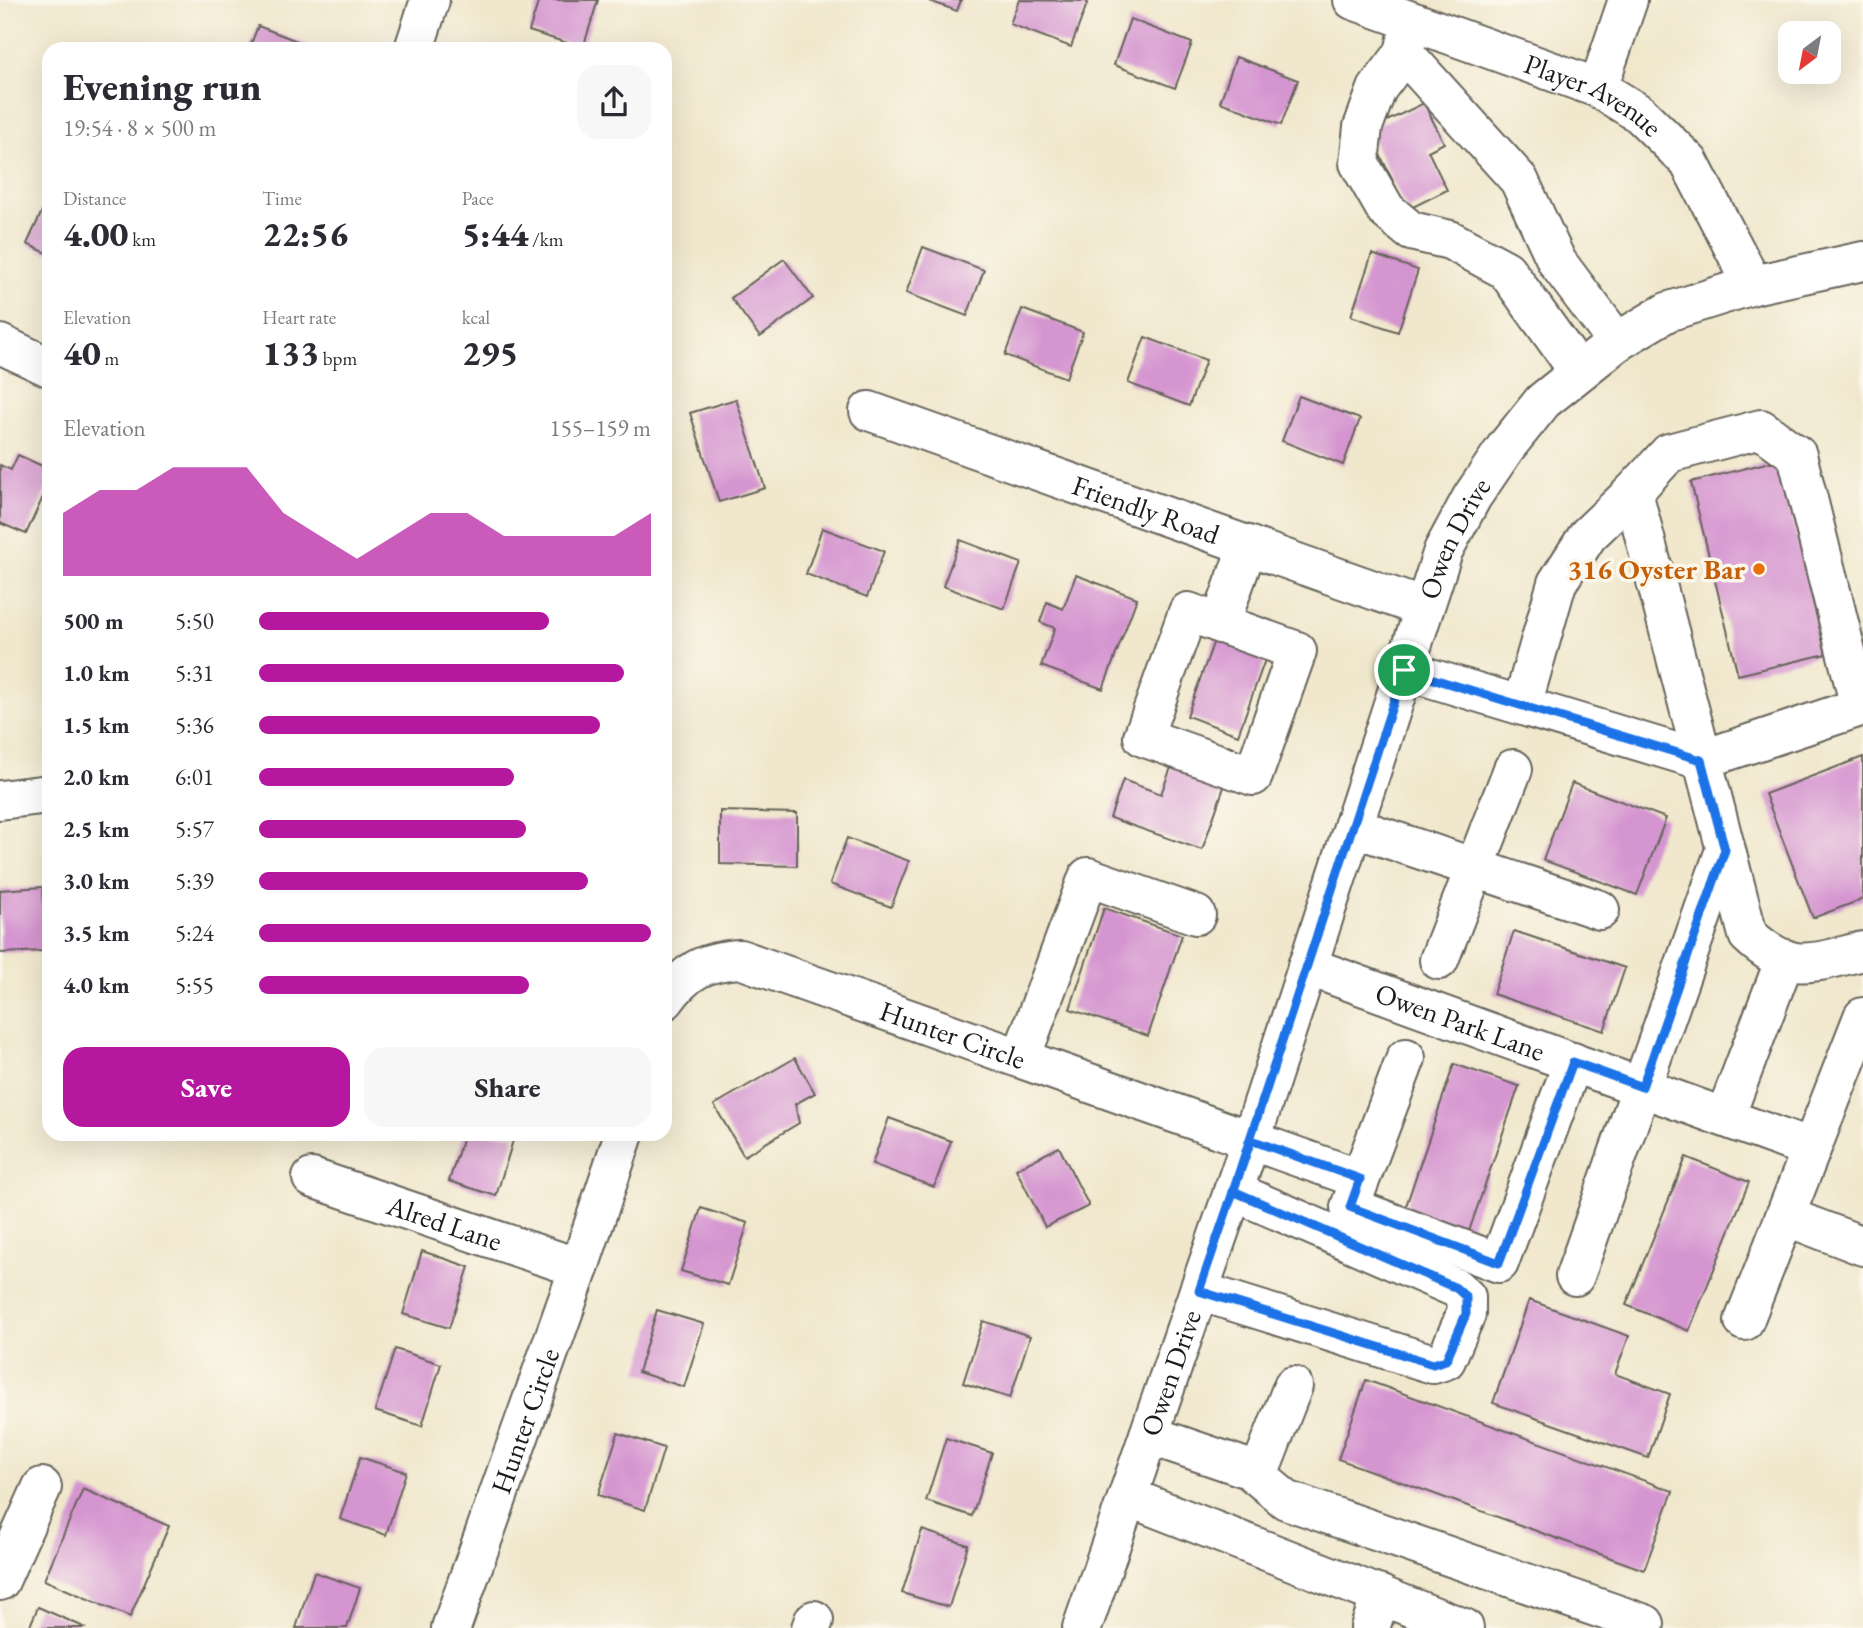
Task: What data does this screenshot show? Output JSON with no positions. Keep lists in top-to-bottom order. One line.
{"streets":{"street":["Player Avenue","Friendly Road","Owen Drive","Owen Park Lane","Hunter Circle","Alred Lane"]},"crossings":[["Player Avenue","Owen Drive"],["Friendly Road","Owen Drive"],["Owen Drive","Owen Park Lane"],["Owen Drive","Hunter Circle"],["Hunter Circle","Alred Lane"]],"places":["316 Oyster Bar"],"north":"bottom left","page":{"heading":["Evening run","19:54 · 8 × 500 m"],"stats":[["Distance","4.00 km"],["Time","22:56"],["Pace","5:44 /km"],["Elevation","40 m"],["Heart rate","133 bpm"],["kcal","295"]],"chart":["Elevation","155–159 m"],"list":[{"name":"500 m","note":"5:50"},{"name":"1.0 km","note":"5:31"},{"name":"1.5 km","note":"5:36"},{"name":"2.0 km","note":"6:01"},{"name":"2.5 km","note":"5:57"},{"name":"3.0 km","note":"5:39"},{"name":"3.5 km","note":"5:24"},{"name":"4.0 km","note":"5:55"}],"buttons":["Save","Share"]}}
